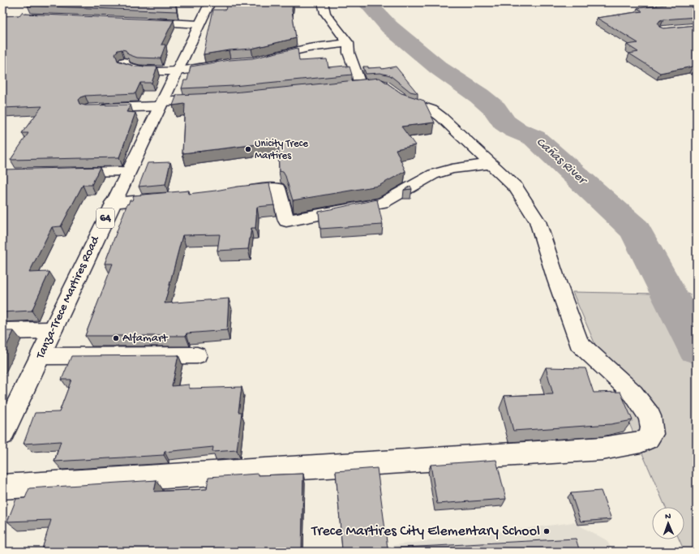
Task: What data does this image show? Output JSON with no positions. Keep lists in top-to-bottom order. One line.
{"streets":{"street":["64","Tanza-Trece Martires Road"]},"water":["Cañas River"],"places":["Unicity Trece Martires","Alfamart","Trece Martires City Elementary School"],"north":"top"}
